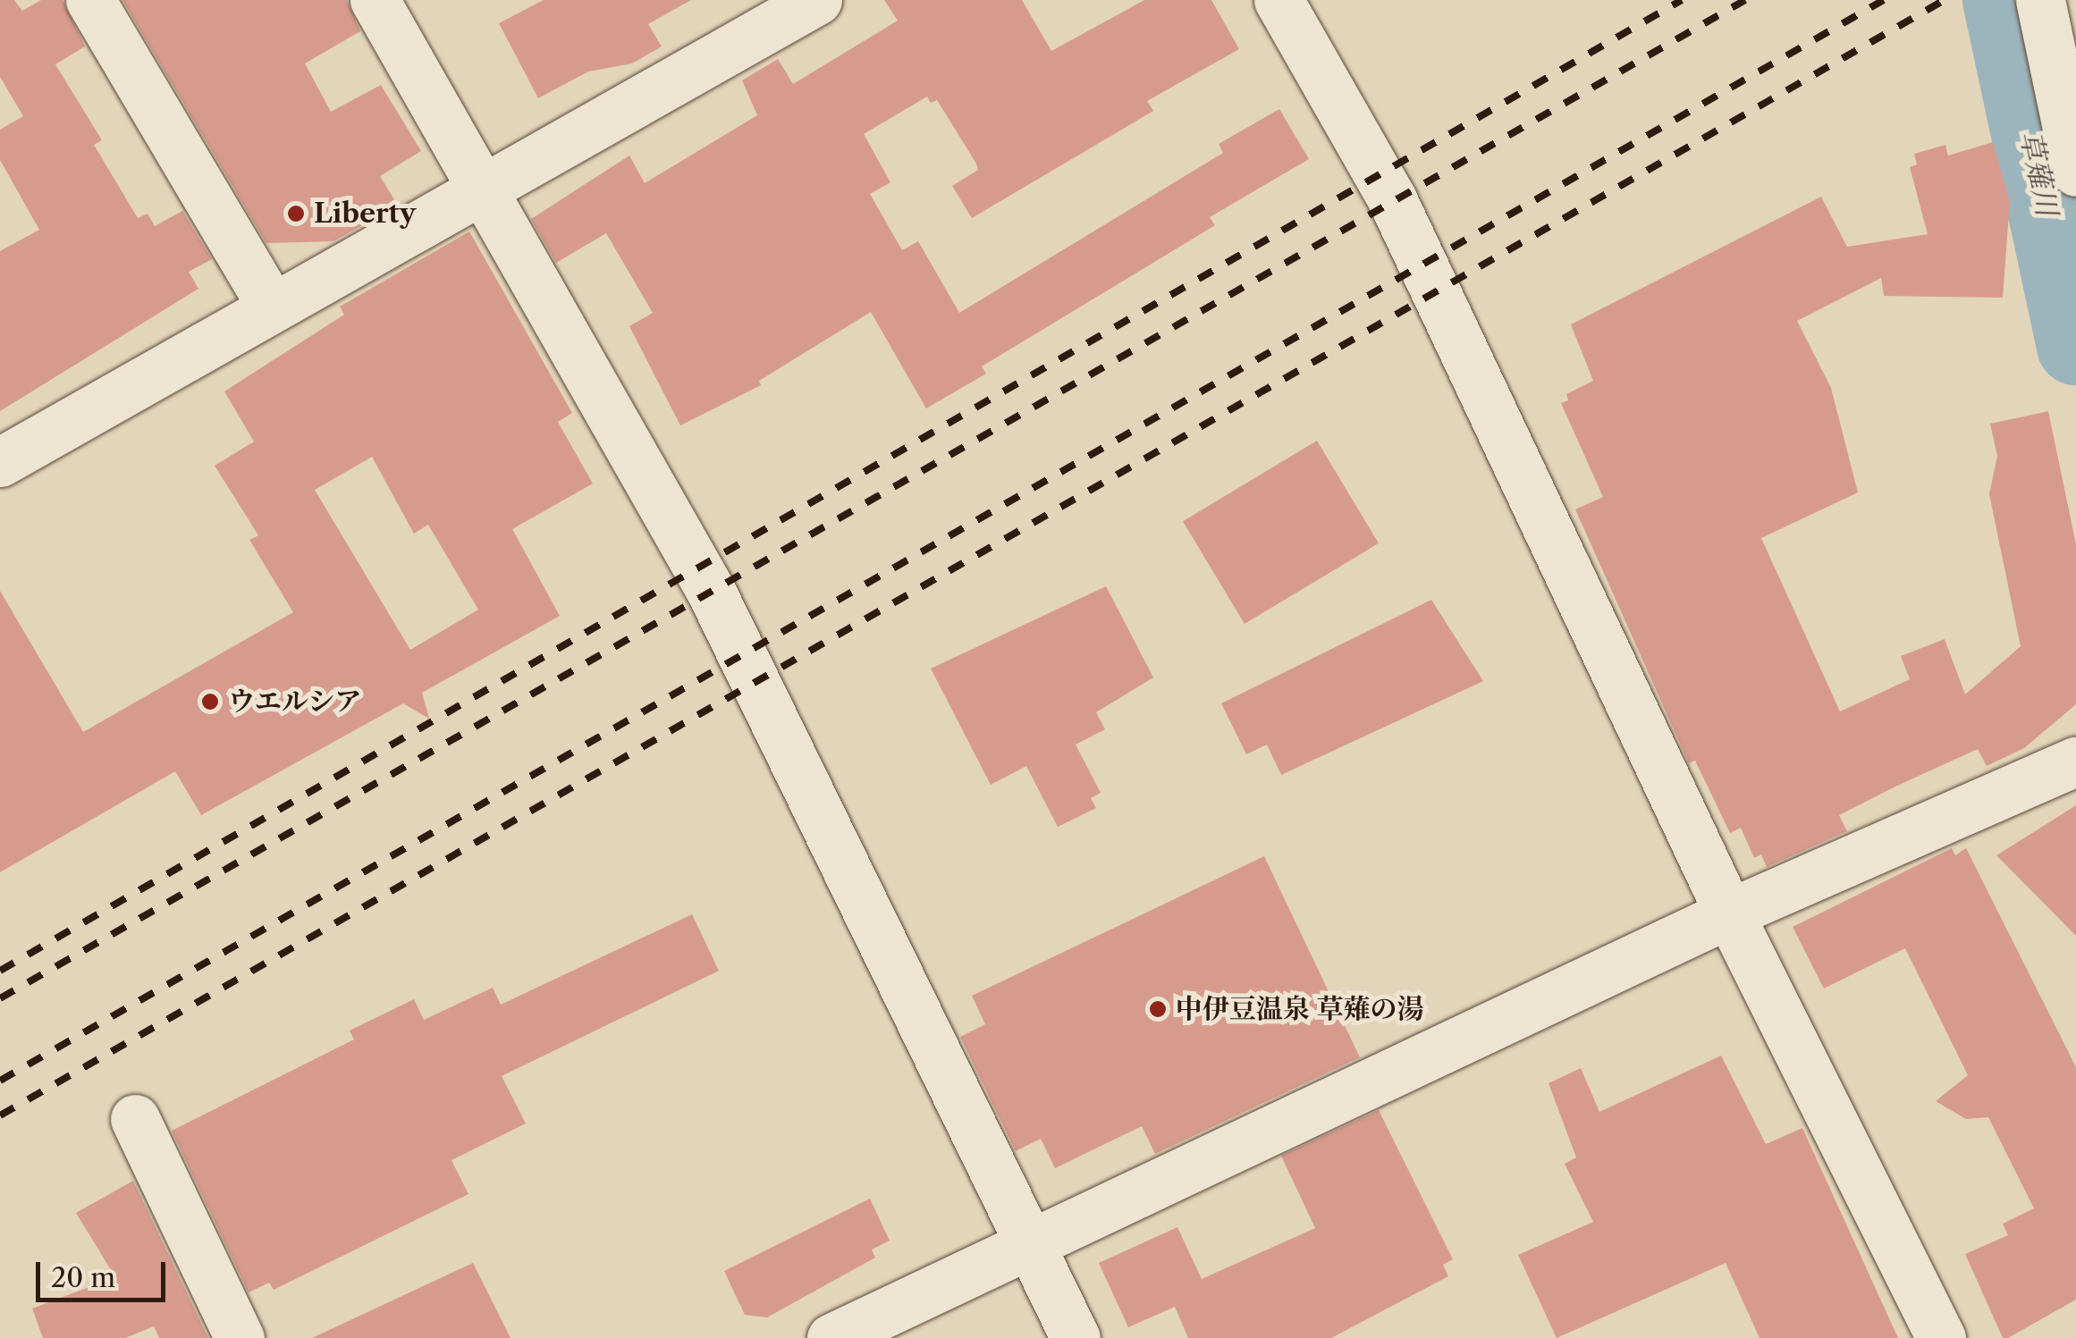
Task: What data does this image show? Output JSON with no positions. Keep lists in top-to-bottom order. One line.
{"water":["草薙川"],"places":["Liberty","ウエルシア","中伊豆温泉 草薙の湯"],"scale_bar":"20 m"}
